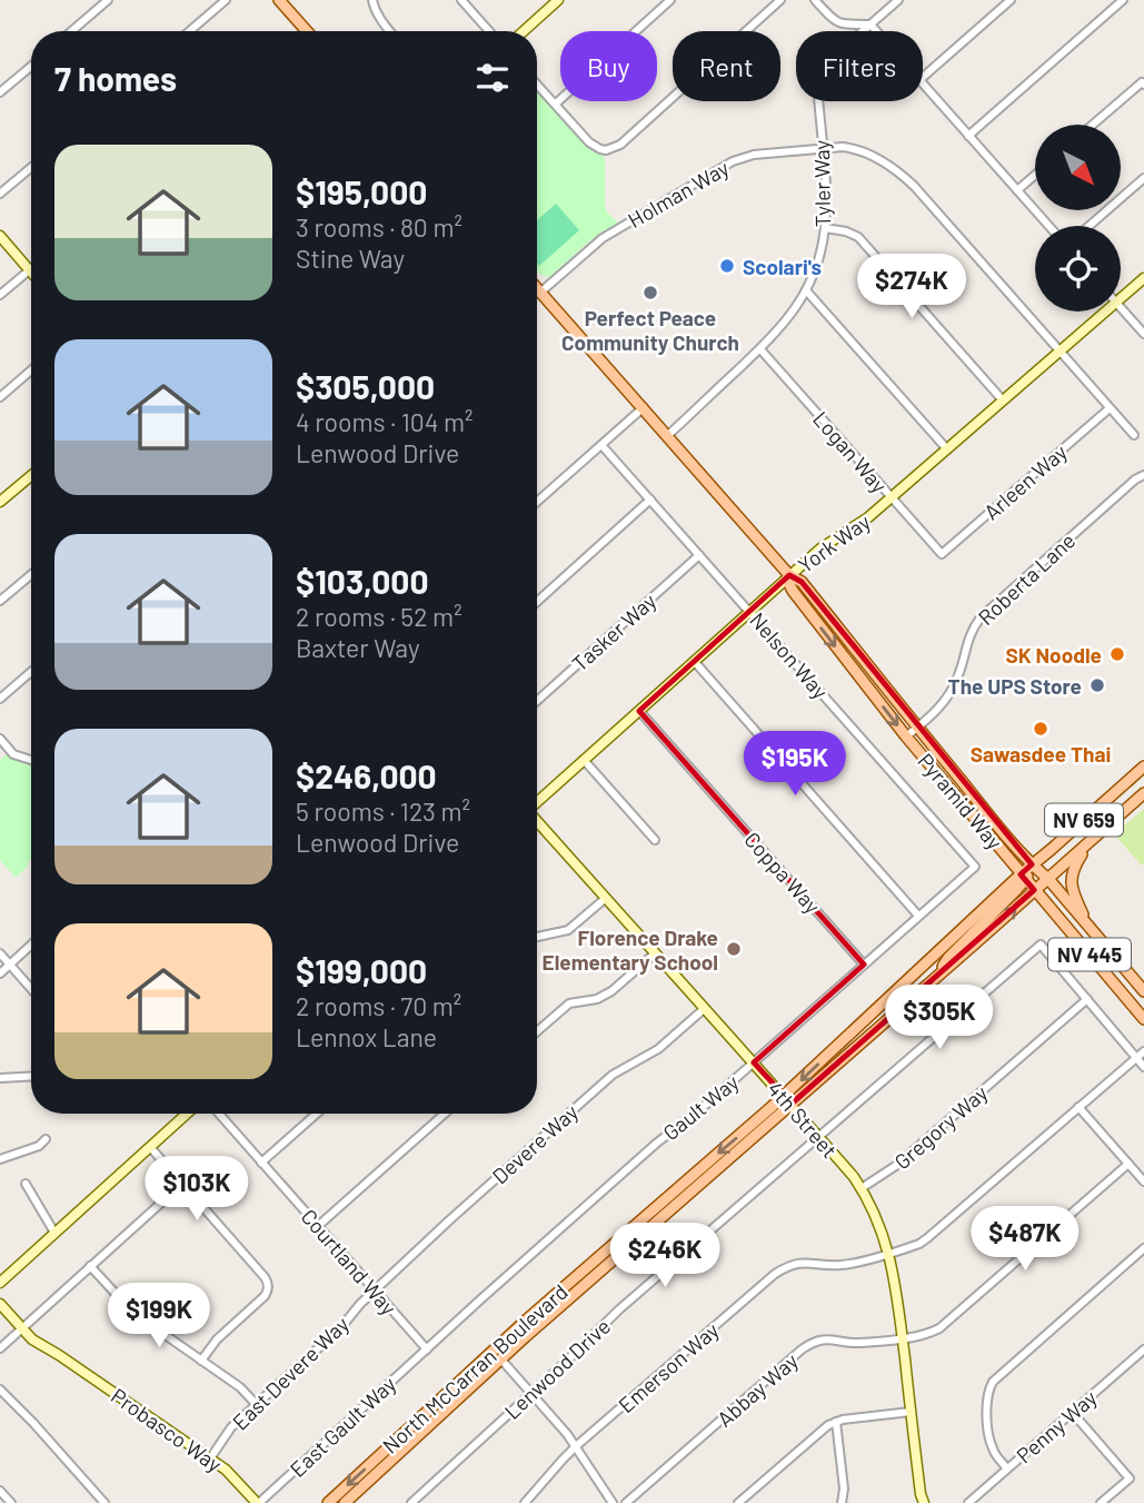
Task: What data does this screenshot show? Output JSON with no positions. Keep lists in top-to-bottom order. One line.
{"streets":{"main road":["Pyramid Way","NV 659","NV 445","North McCarran Boulevard"],"street":["Tyler Way","Holman Way","Logan Way","Arleen Way","York Way","Roberta Lane","Tasker Way","Nelson Way","Coppa Way","Gault Way","4th Street","Gregory Way","Devere Way","Courtland Way","Emerson Way","Lenwood Drive","East Devere Way","Abbay Way","East Gault Way","Penny Way","Probasco Way"]},"crossings":[["Tyler Way","Holman Way"],["Tyler Way","Logan Way"],["Tyler Way","Pyramid Way"],["Holman Way","Arleen Way"],["Holman Way","York Way"],["Holman Way","Pyramid Way"],["Logan Way","Arleen Way"],["Logan Way","York Way"],["York Way","Nelson Way"],["York Way","Pyramid Way"],["York Way","Coppa Way"],["Roberta Lane","Pyramid Way"],["Tasker Way","Nelson Way"],["Nelson Way","Gault Way"],["Pyramid Way","North McCarran Boulevard"],["Coppa Way","Gault Way"],["Gault Way","4th Street"],["Gault Way","Courtland Way"],["Gault Way","East Gault Way"],["4th Street","Gregory Way"],["4th Street","Devere Way"],["4th Street","Emerson Way"],["4th Street","North McCarran Boulevard"],["4th Street","Lenwood Drive"],["4th Street","Abbay Way"],["Gregory Way","Lenwood Drive"],["Devere Way","Courtland Way"],["Devere Way","East Devere Way"],["Courtland Way","East Devere Way"],["Courtland Way","East Gault Way"],["East Devere Way","Probasco Way"],["East Gault Way","Probasco Way"]],"places":["Scolari's","Perfect Peace Community Church","SK Noodle","The UPS Store","Sawasdee Thai","Florence Drake Elementary School"],"north":"bottom right","page":{"chip":["Buy","Rent","Filters"],"heading":"7 homes","list":[{"name":"$195,000","note":"3 rooms · 80 m² · Stine Way"},{"name":"$305,000","note":"4 rooms · 104 m² · Lenwood Drive"},{"name":"$103,000","note":"2 rooms · 52 m² · Baxter Way"},{"name":"$246,000","note":"5 rooms · 123 m² · Lenwood Drive"},{"name":"$199,000","note":"2 rooms · 70 m² · Lennox Lane"}],"price":["$274K","$195K","$305K","$103K","$487K","$246K","$199K"]}}
